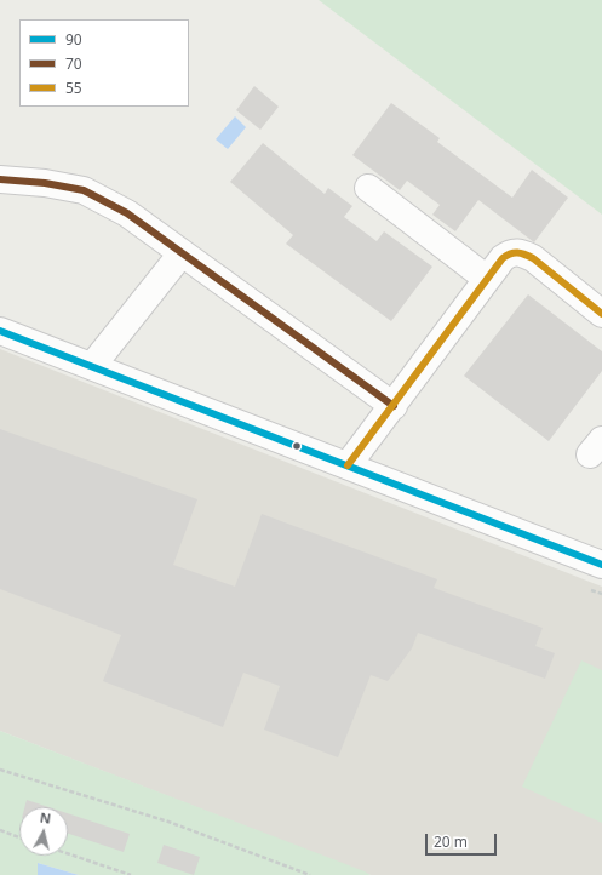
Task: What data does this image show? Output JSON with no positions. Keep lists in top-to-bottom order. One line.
{"lines":["transit line 70","transit line 55","transit line 90"],"legend":["90","70","55"],"scale_bar":"20 m","north":"top"}
